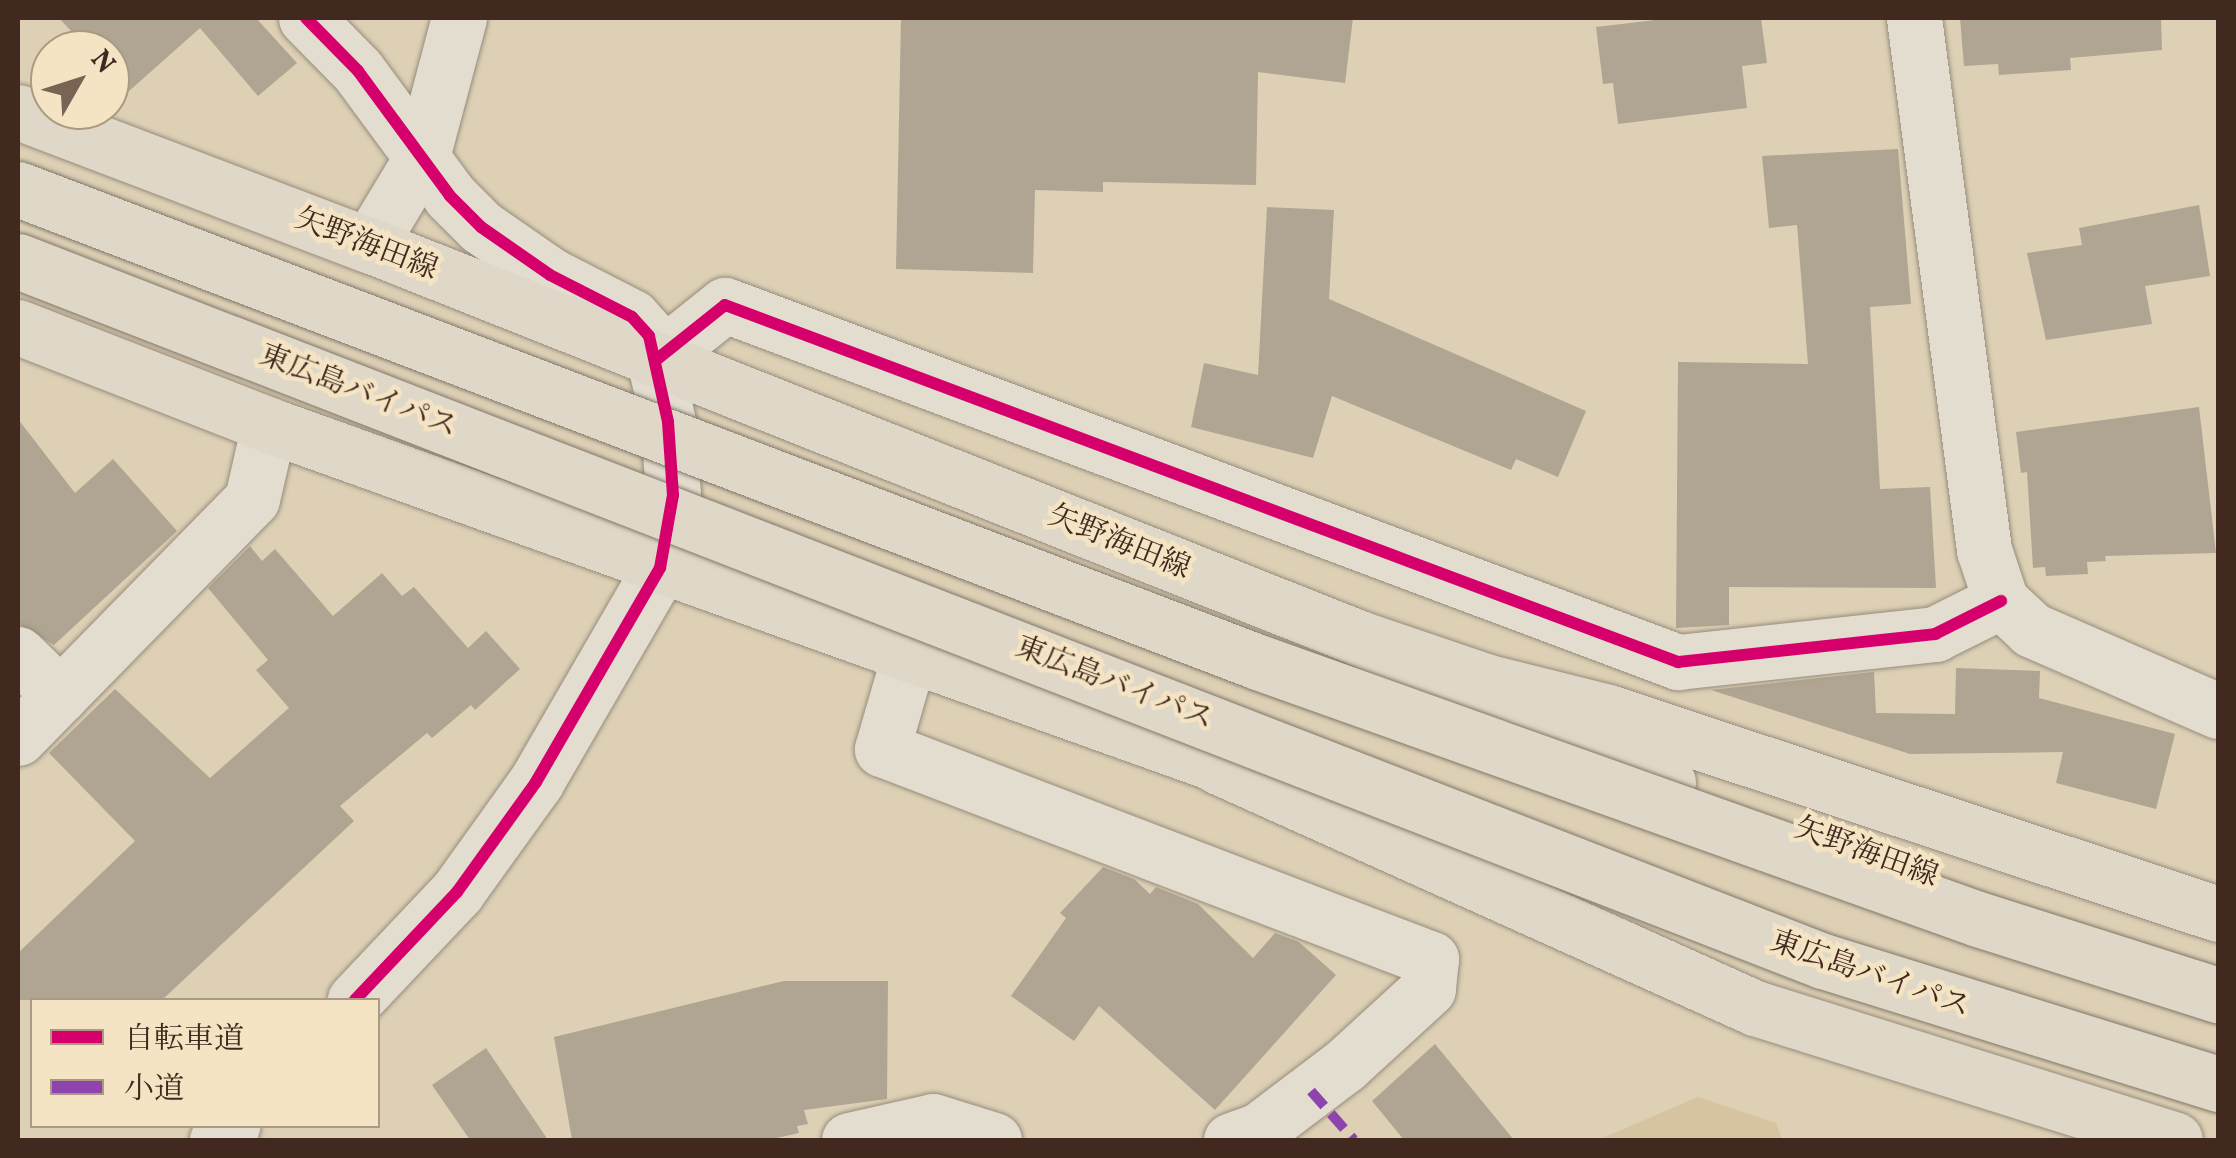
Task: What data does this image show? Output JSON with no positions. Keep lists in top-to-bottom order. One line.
{"streets":{"main road":["矢野海田線","東広島バイパス"]},"legend":["自転車道","小道"],"north":"top right"}
